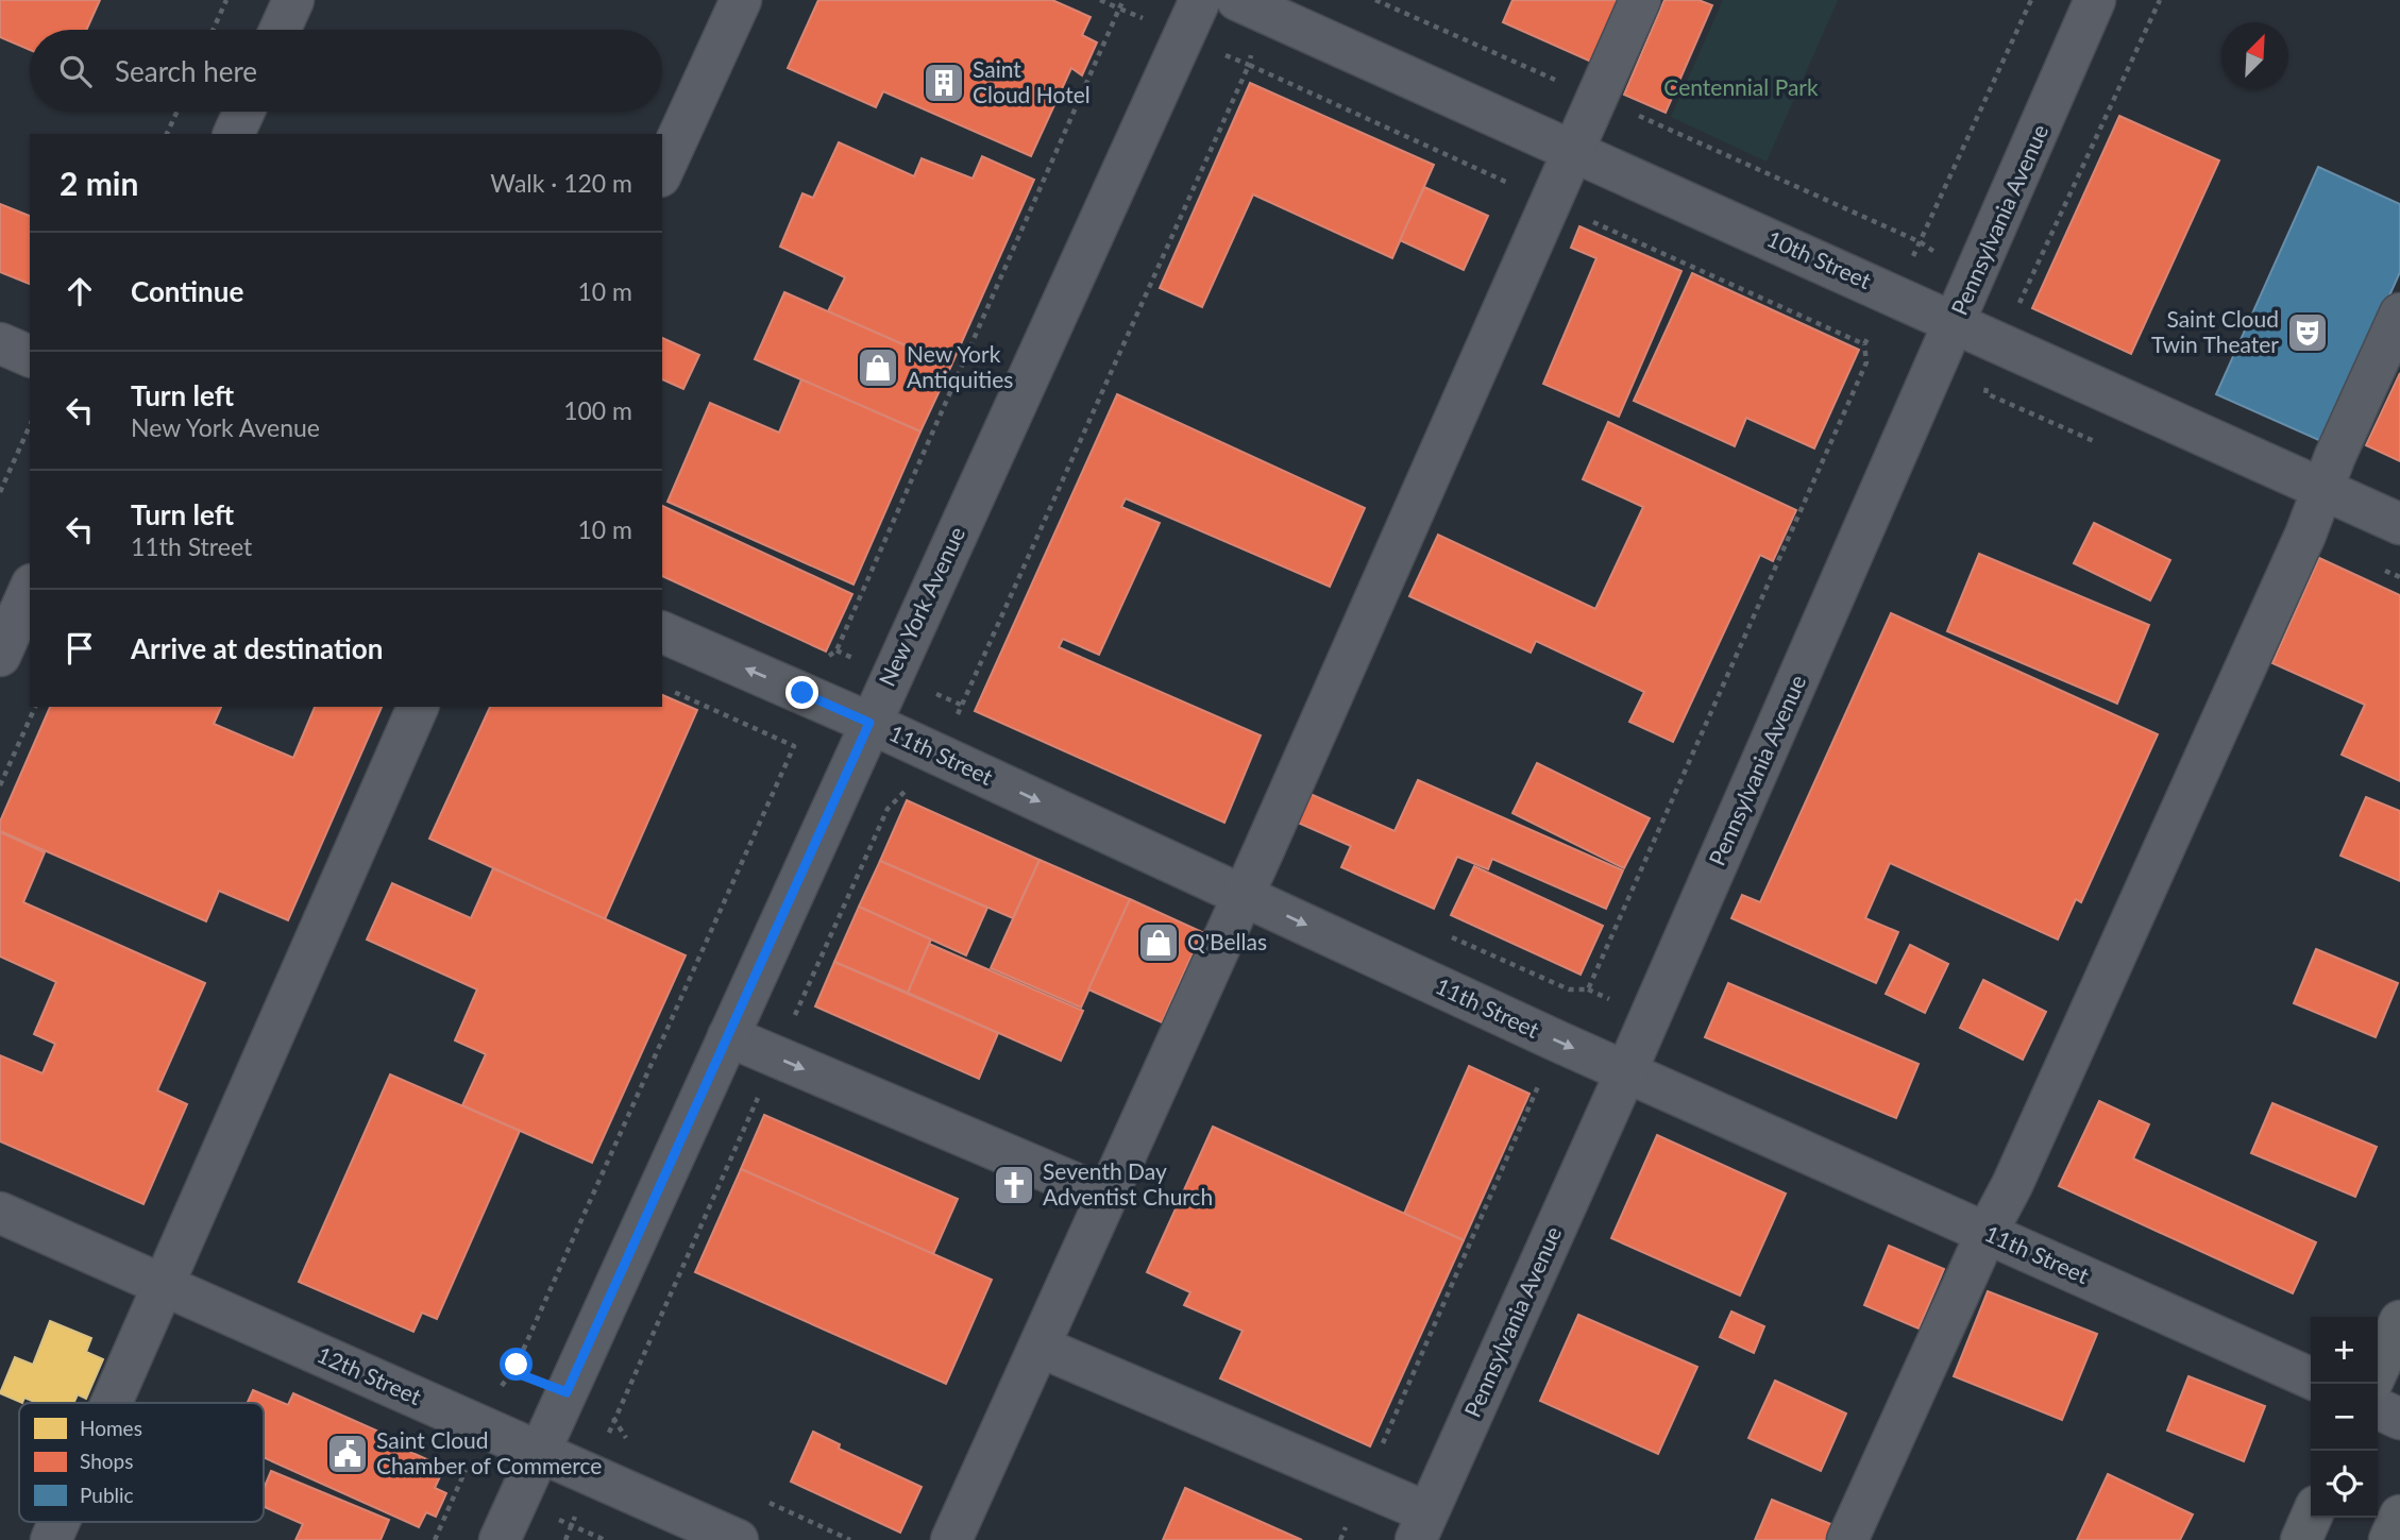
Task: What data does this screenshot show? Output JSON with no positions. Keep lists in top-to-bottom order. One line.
{"streets":{"street":["Pennsylvania Avenue","10th Street","New York Avenue","11th Street","12th Street"]},"crossings":[["Pennsylvania Avenue","10th Street"],["Pennsylvania Avenue","11th Street"],["New York Avenue","11th Street"],["New York Avenue","12th Street"]],"parks":["Centennial Park"],"places":{"building":["Saint Cloud Hotel"],"theatre":["Saint Cloud Twin Theater"],"shop":["New York Antiquities","Q'Bellas"],"church":["Seventh Day Adventist Church"],"public building":["Saint Cloud Chamber of Commerce"]},"legend":["Homes","Shops","Public"],"north":"top right","page":{"search":"Search here","heading":["2 min","Walk · 120 m"],"list":[["Continue","10 m"],["Turn left","New York Avenue","100 m"],["Turn left","11th Street","10 m"],"Arrive at destination"],"map_buttons":["+","−"]}}
